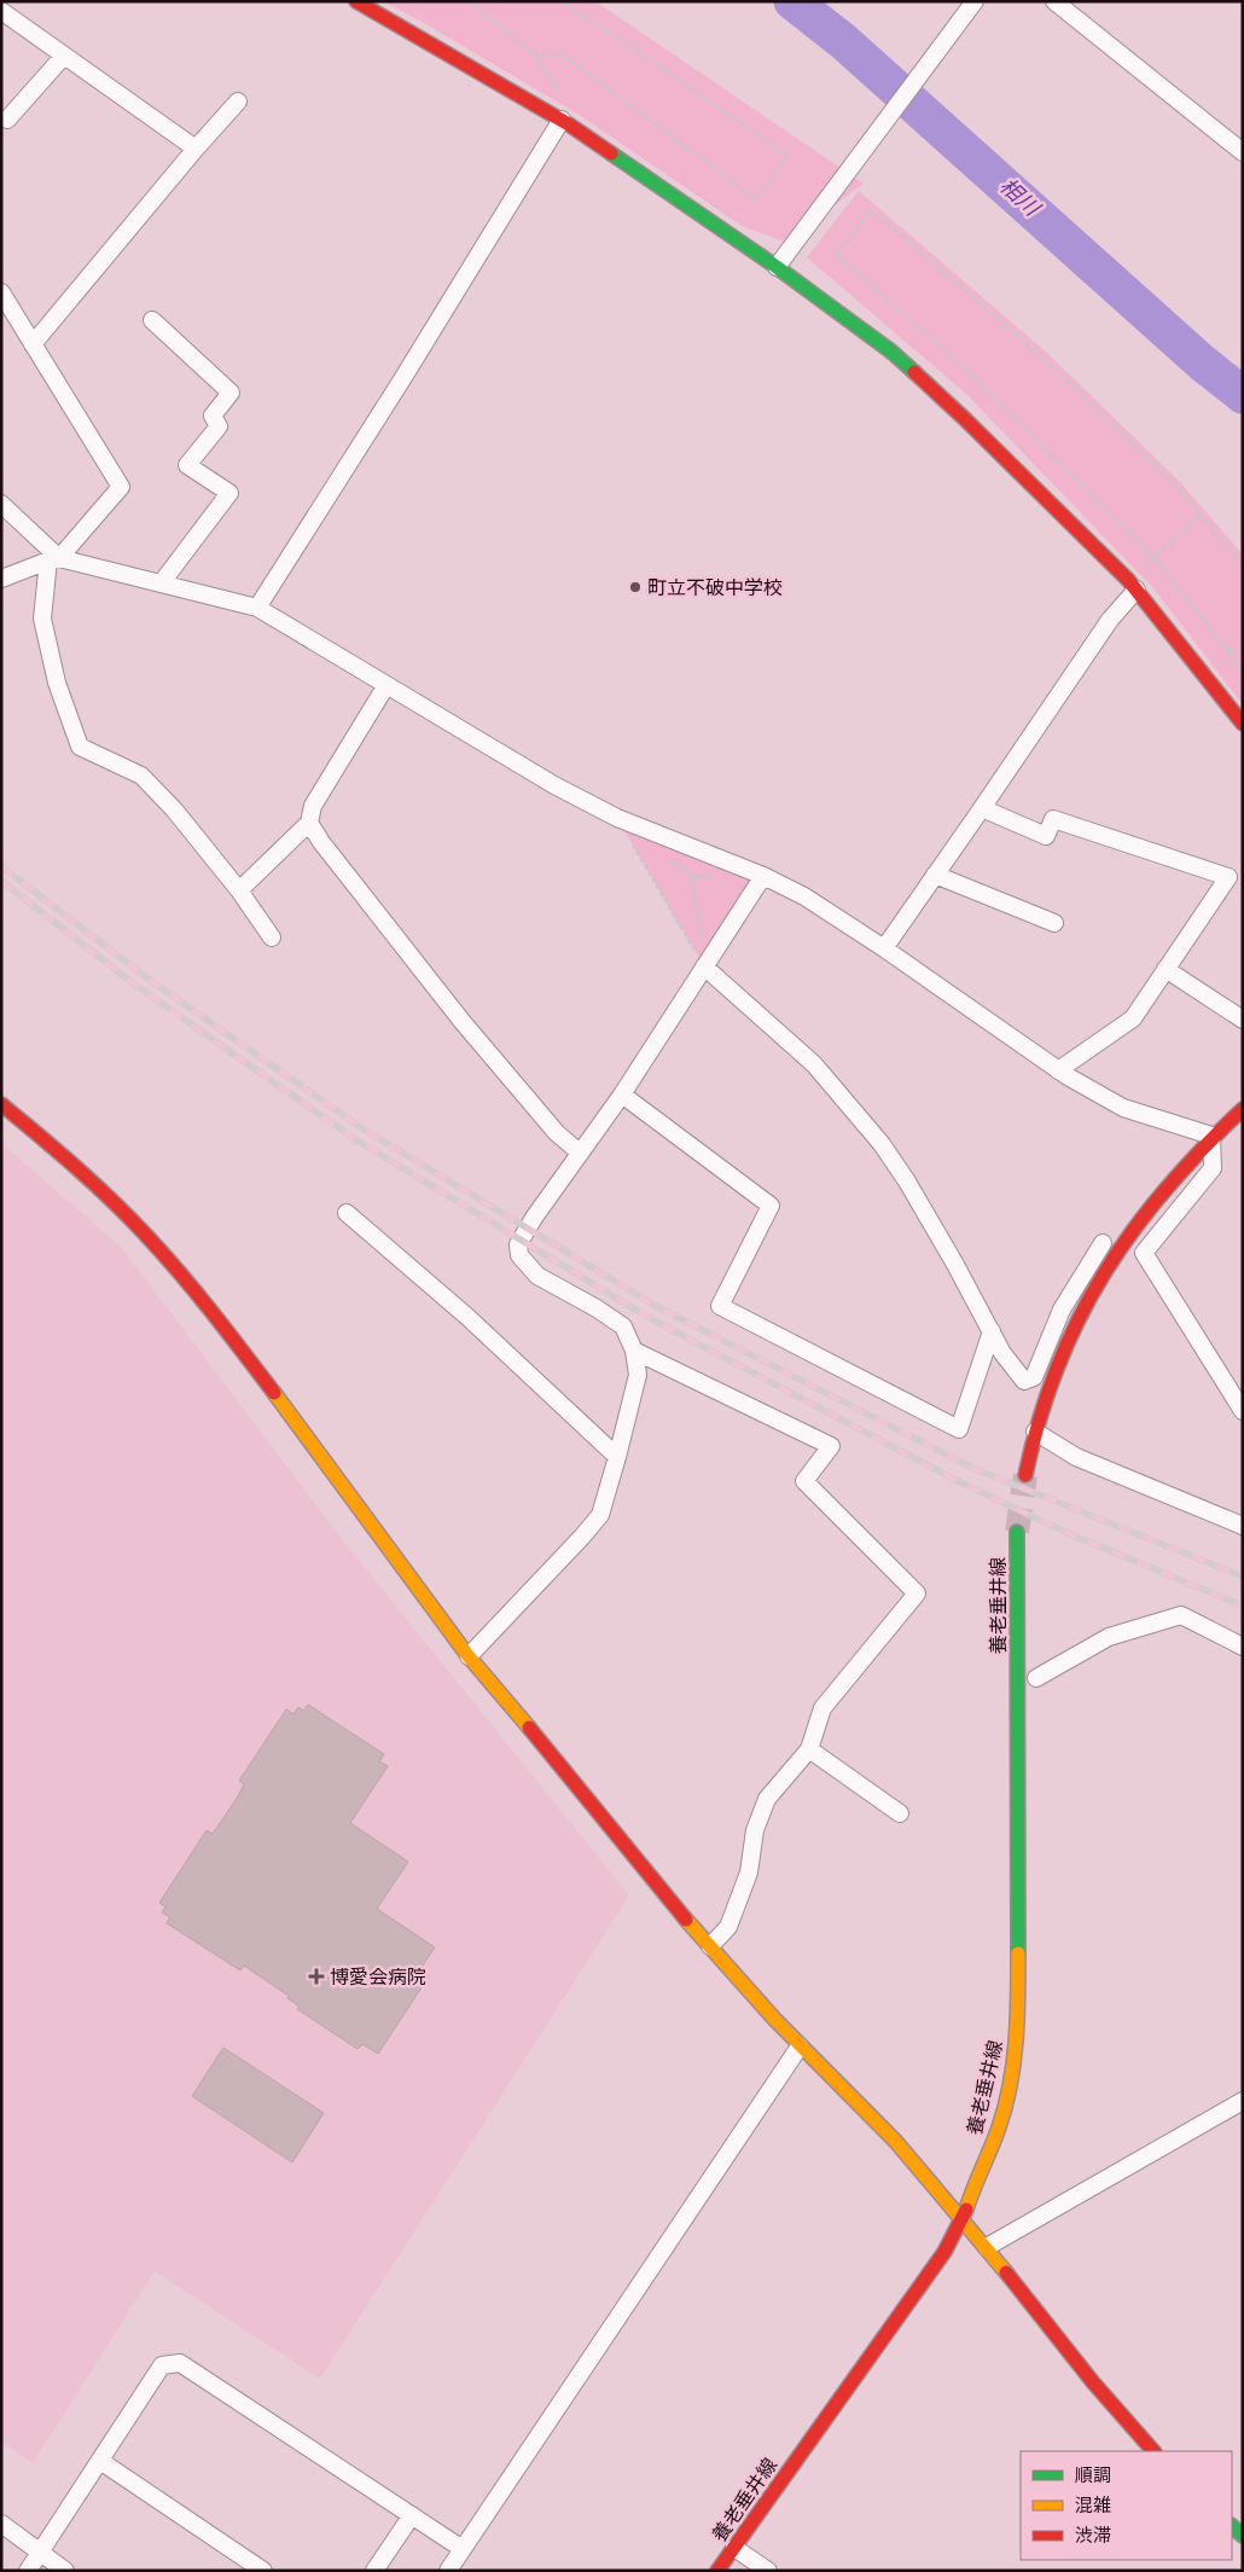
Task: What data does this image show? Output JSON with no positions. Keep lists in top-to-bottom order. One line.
{"streets":{"street":["養老垂井線"]},"water":["相川"],"places":{"other":["町立不破中学校"],"health":["博愛会病院"]},"legend":["順調","混雑","渋滞"]}
